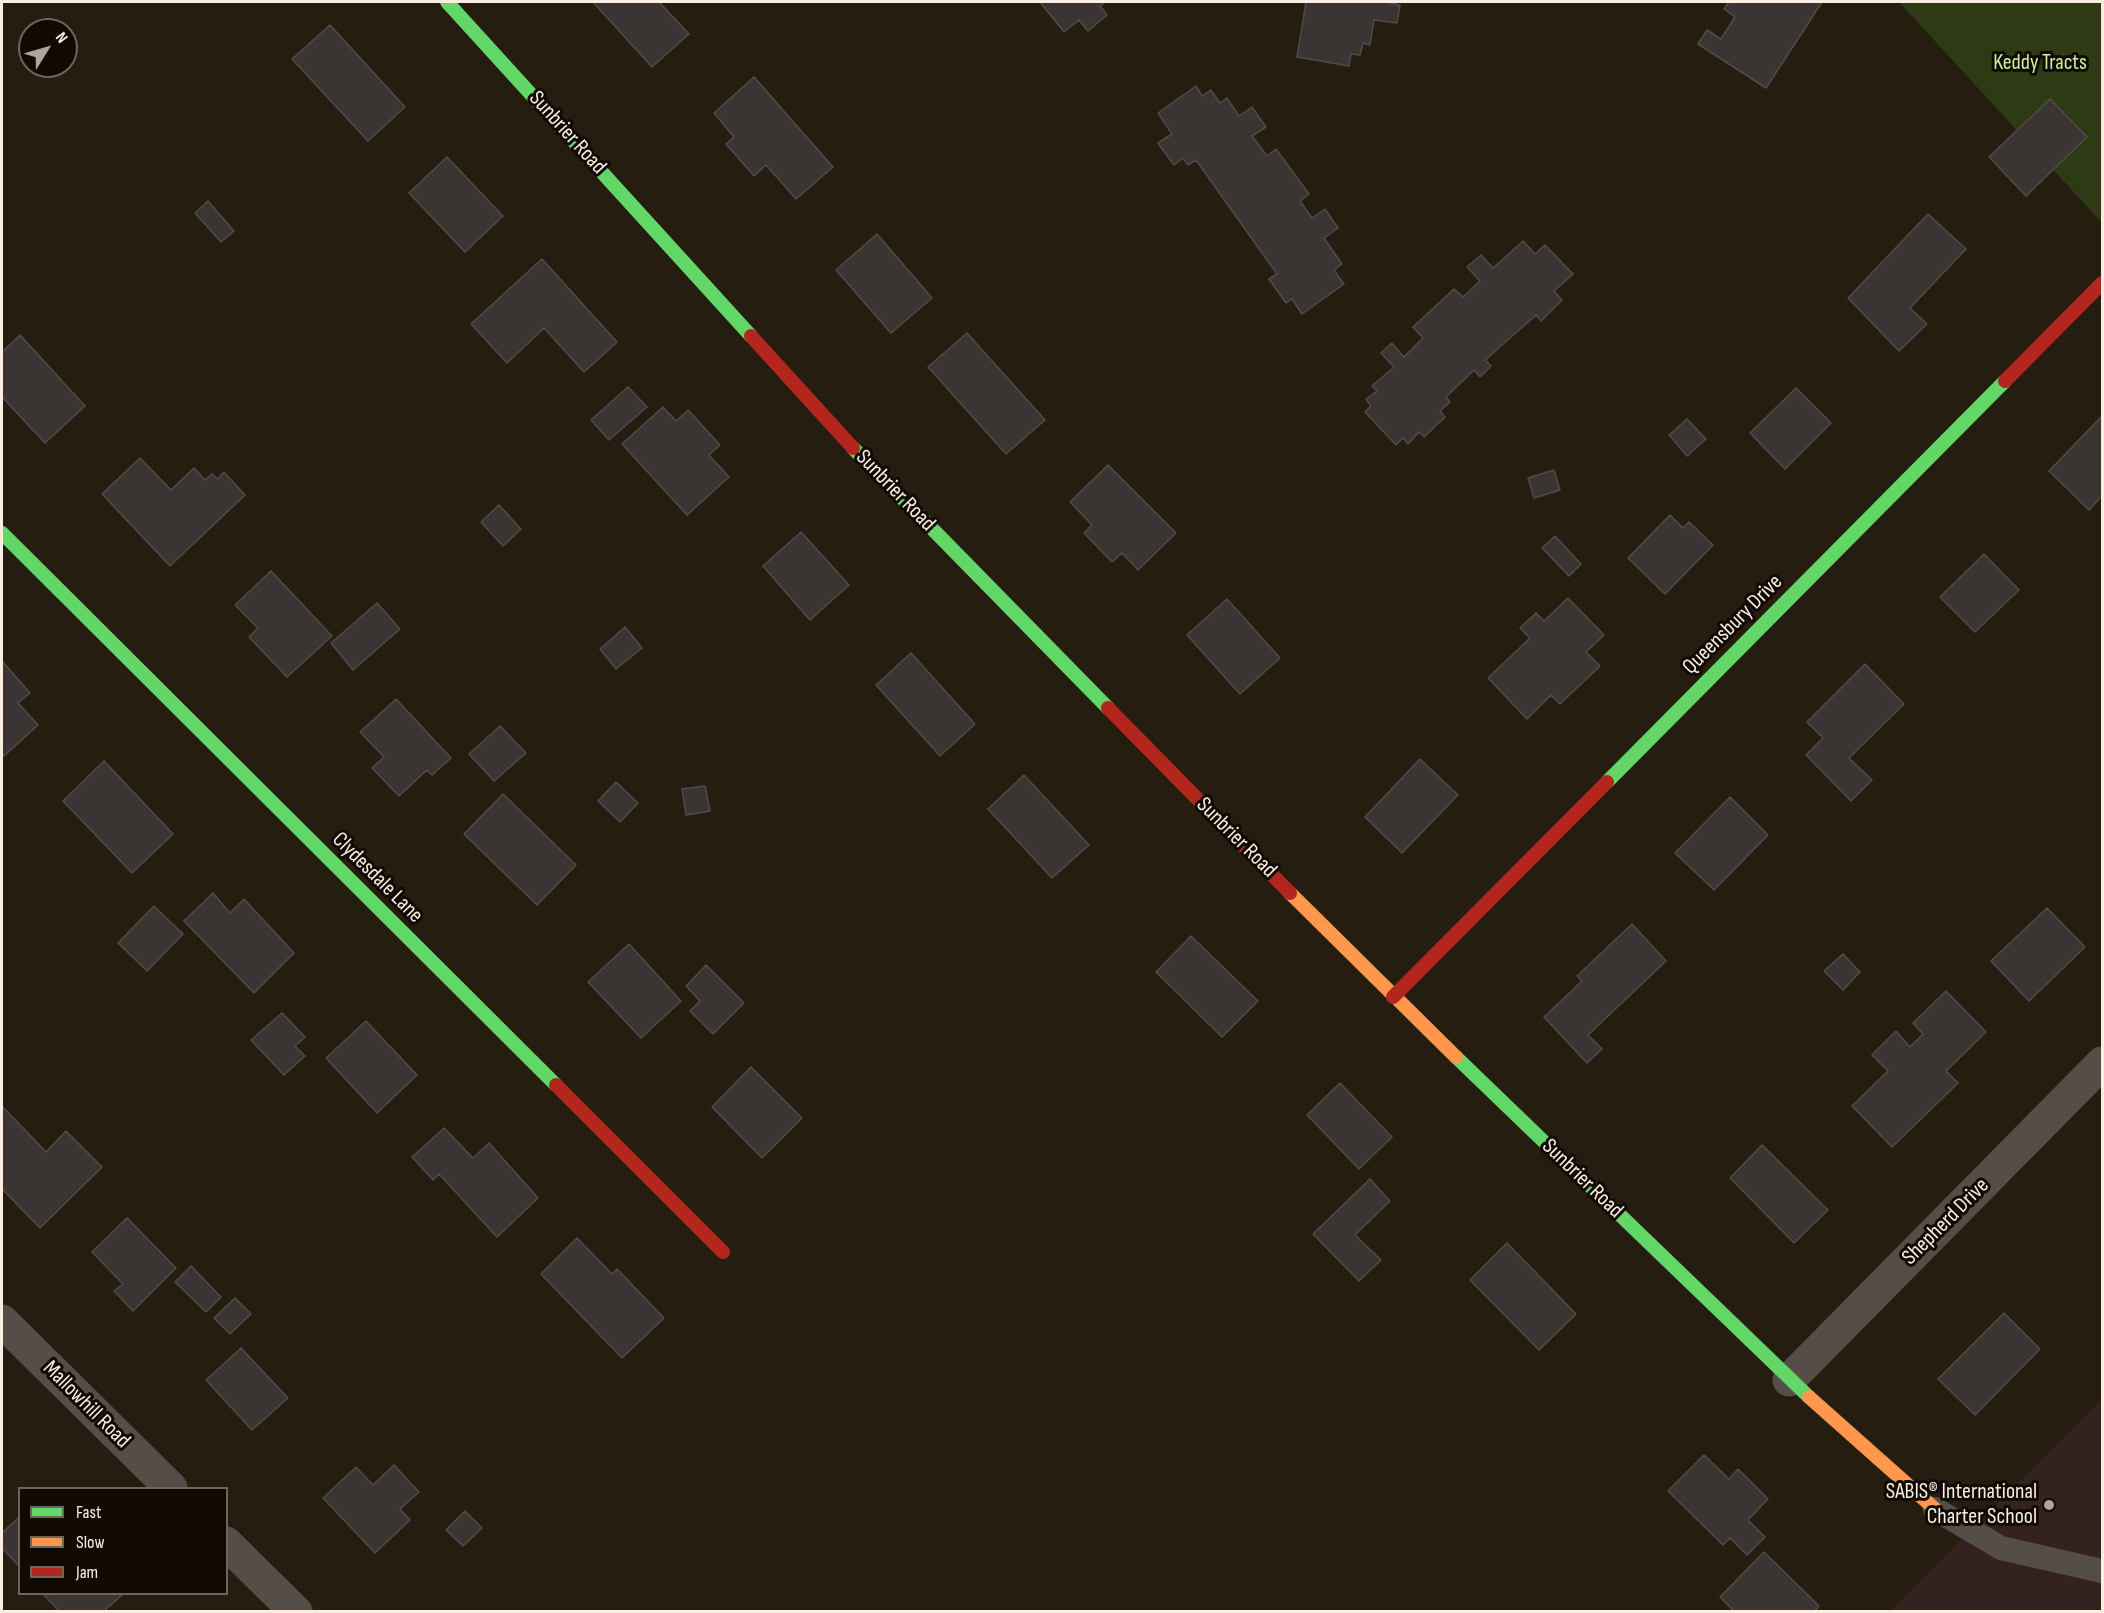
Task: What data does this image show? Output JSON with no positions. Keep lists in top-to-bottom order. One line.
{"streets":{"street":["Sunbrier Road","Queensbury Drive","Clydesdale Lane","Shepherd Drive","Mallowhill Road"]},"crossings":[["Sunbrier Road","Queensbury Drive"],["Sunbrier Road","Shepherd Drive"]],"parks":["Keddy Tracts"],"places":["SABIS® International Charter School"],"legend":["Fast","Slow","Jam"],"north":"top right"}
